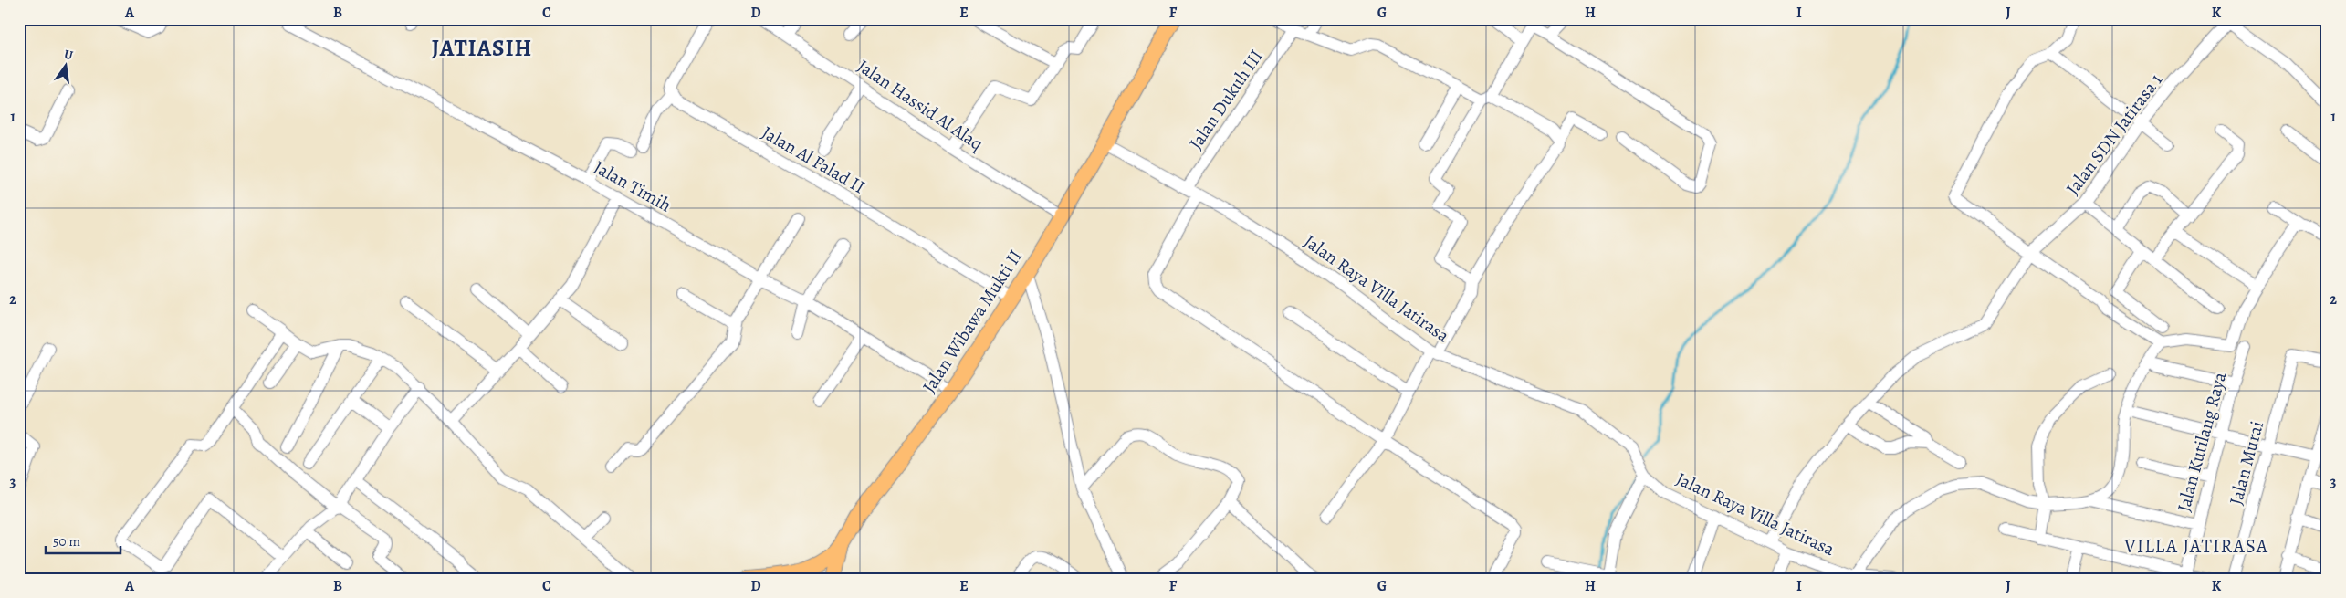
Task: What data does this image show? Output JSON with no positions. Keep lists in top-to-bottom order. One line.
{"streets":{"main road":["Jalan Wibawa Mukti II"],"street":["Jalan Dukuh III","Jalan Hassid Al Alaq","Jalan SDN Jatirasa 1","Jalan Al Falad II","Jalan Timih","Jalan Raya Villa Jatirasa","Jalan Kutilang Raya","Jalan Murai"]},"crossings":[["Jalan Dukuh III","Jalan Raya Villa Jatirasa"],["Jalan Hassid Al Alaq","Jalan Wibawa Mukti II"],["Jalan SDN Jatirasa 1","Jalan Raya Villa Jatirasa"],["Jalan Al Falad II","Jalan Wibawa Mukti II"],["Jalan Timih","Jalan Wibawa Mukti II"],["Jalan Raya Villa Jatirasa","Jalan Wibawa Mukti II"]],"districts":["JATIASIH","VILLA JATIRASA"],"scale_bar":"50 m","north":"top","grid":{"columns":["A","B","C","D","E","F","G","H","I","J","K"],"rows":["1","2","3"]}}
